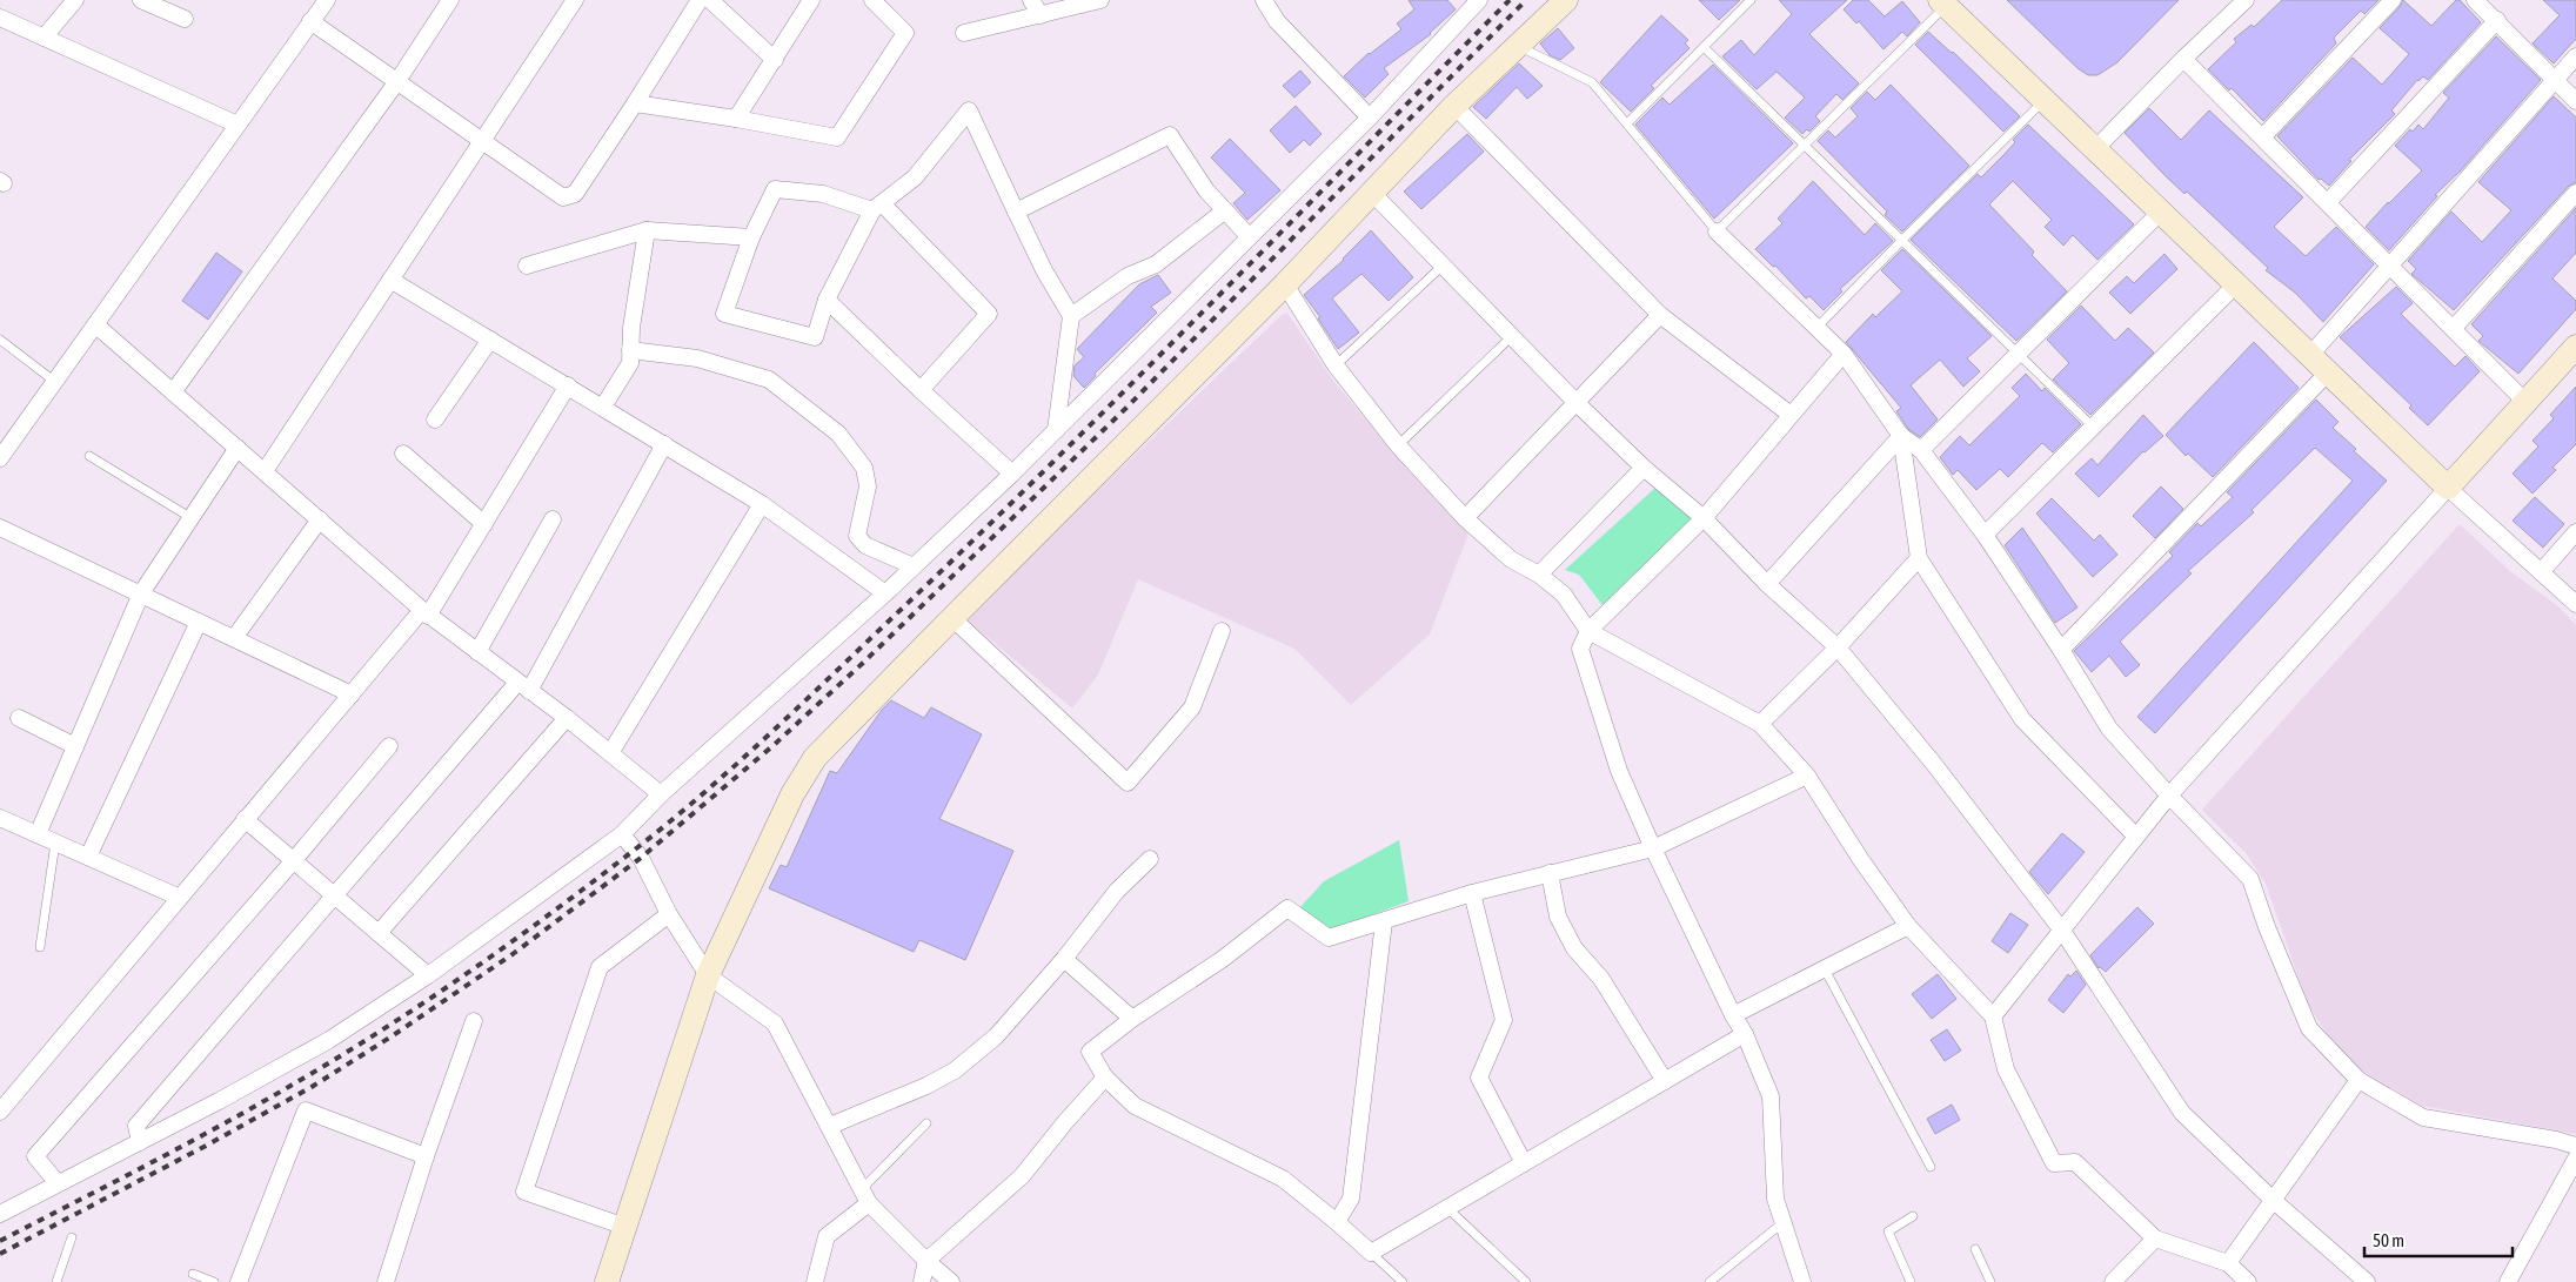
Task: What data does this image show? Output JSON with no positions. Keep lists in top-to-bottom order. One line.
{"scale_bar":"50 m"}
